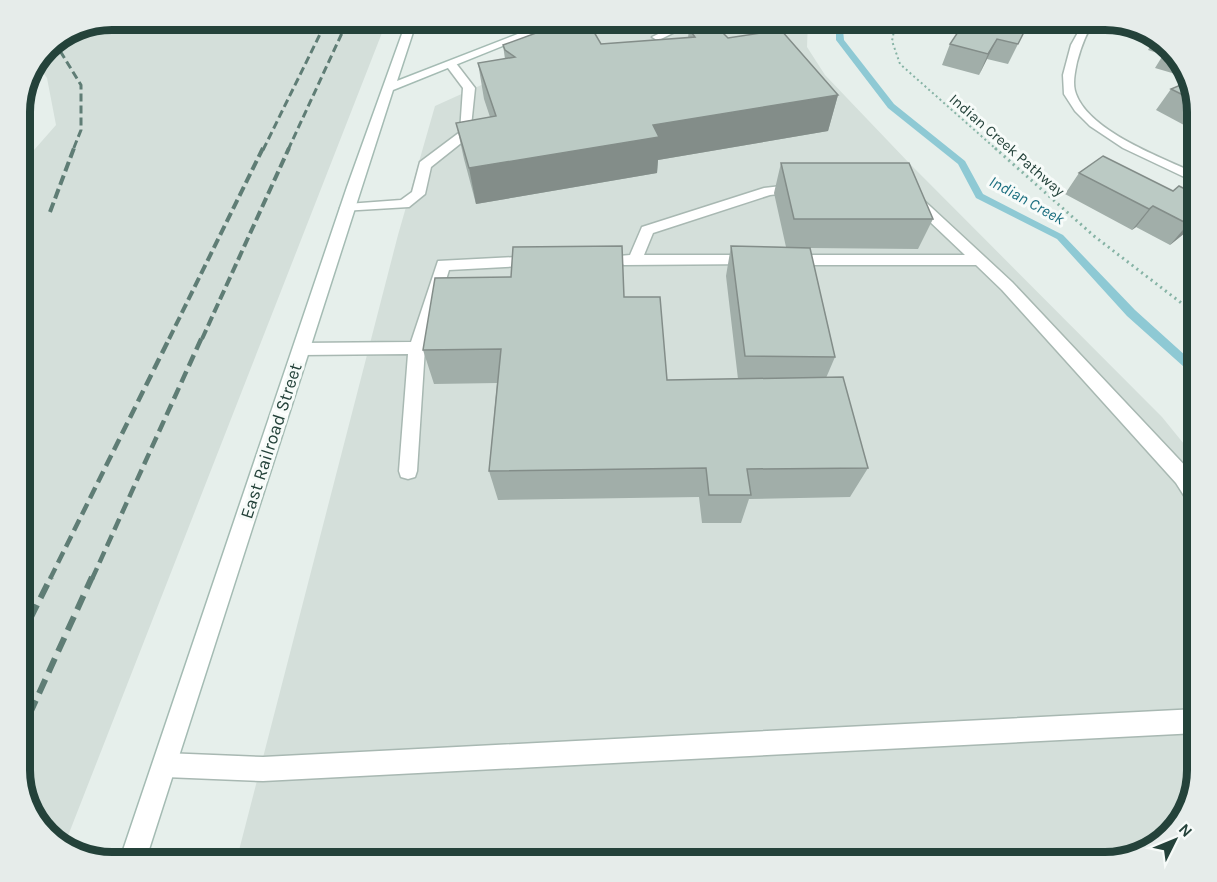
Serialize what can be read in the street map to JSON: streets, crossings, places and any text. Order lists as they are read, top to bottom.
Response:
{
  "streets": {
    "street": ["East Railroad Street"],
    "path": ["Indian Creek Pathway"]
  },
  "water": ["Indian Creek"],
  "north": "top right"
}
